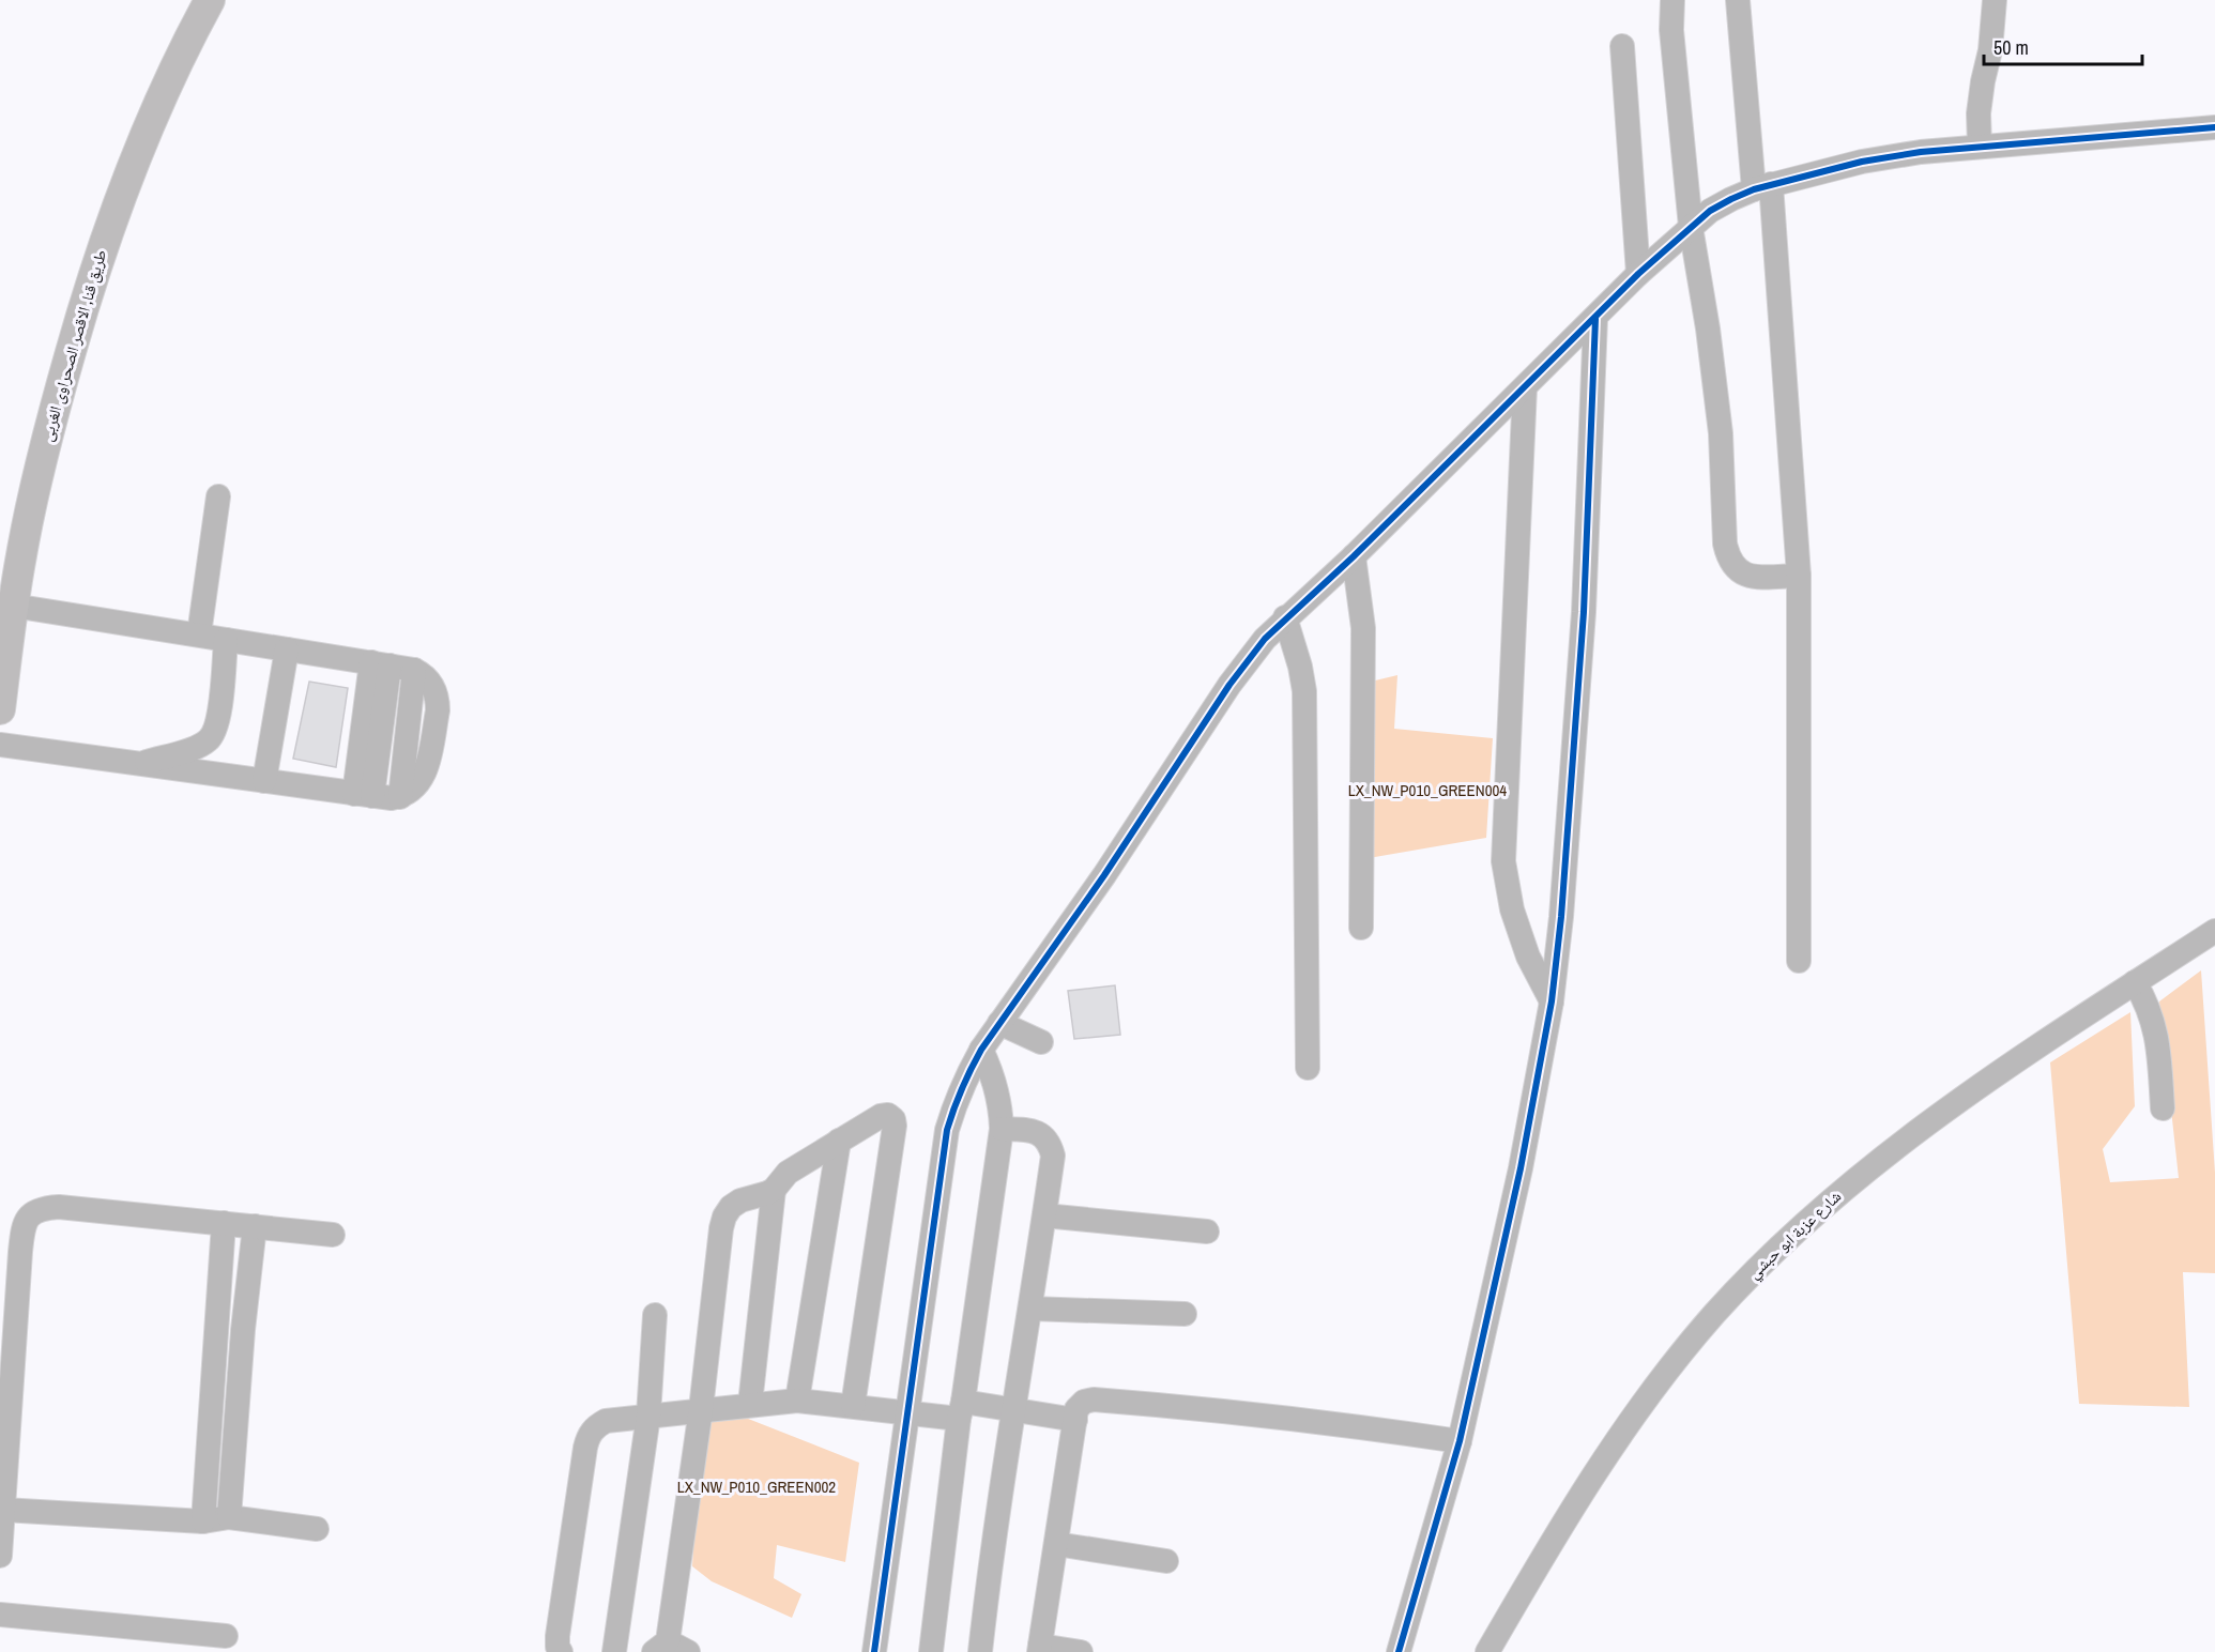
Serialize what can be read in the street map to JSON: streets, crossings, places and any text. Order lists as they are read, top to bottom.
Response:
{
  "streets": {
    "main road": ["طريق قنا, الاقصر الصحراوى الغربى"],
    "street": ["شارع عزبة ابو حبشي"]
  },
  "parks": ["LX_NW_P010_GREEN004", "LX_NW_P010_GREEN002"],
  "scale_bar": "50 m"
}
